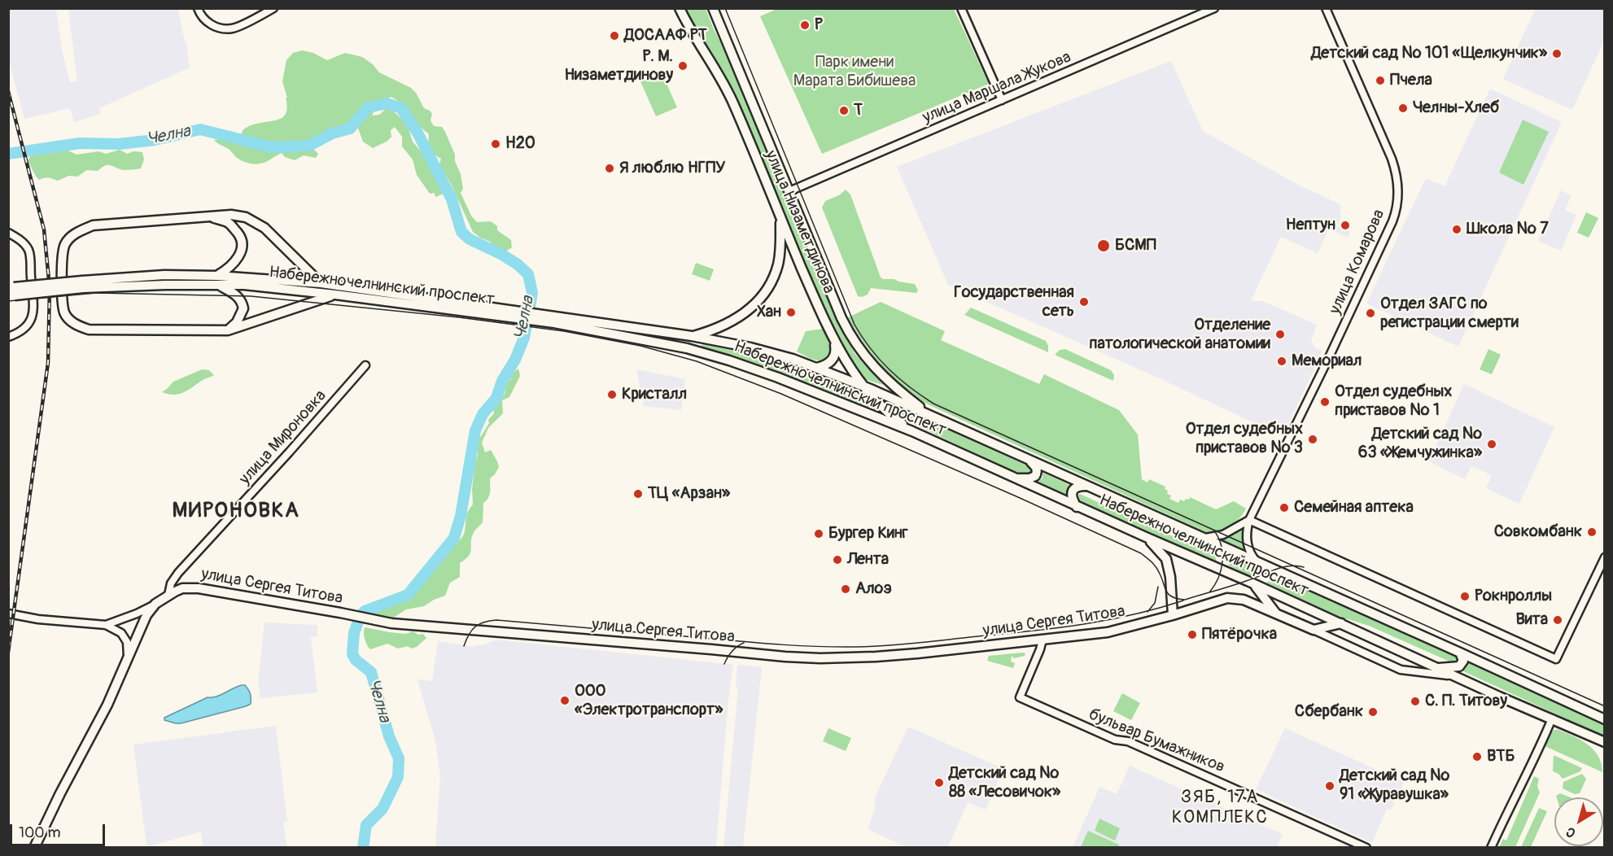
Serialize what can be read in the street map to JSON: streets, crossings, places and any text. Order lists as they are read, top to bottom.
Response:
{
  "streets": {
    "main road": ["улица Низаметдинова", "Набережночелнинский проспект", "улица Сергея Титова"],
    "street": [
      "улица Маршала Жукова",
      "улица Комарова",
      "улица Мироновка",
      "бульвар Бумажников"
    ]
  },
  "crossings": [
    ["улица Маршала Жукова", "улица Низаметдинова"],
    ["улица Низаметдинова", "Набережночелнинский проспект"],
    ["улица Мироновка", "улица Сергея Титова"],
    ["улица Сергея Титова", "бульвар Бумажников"]
  ],
  "districts": ["МИРОНОВКА", "ЗЯБ, 17А КОМПЛЕКС"],
  "water": ["Челна"],
  "parks": ["Парк имени Марата Бибишева"],
  "places": [
    "Р",
    "ДОСААФ РТ",
    "Детский сад № 101 «Щелкунчик»",
    "Р. М. Низаметдинову",
    "Пчела",
    "Челны-Хлеб",
    "Т",
    "H2O",
    "Я люблю НГПУ",
    "Нептун",
    "Школа № 7",
    "БСМП",
    "Государственная сеть",
    "Хан",
    "Отдел ЗАГС по регистрации смерти",
    "Отделение патологической анатомии",
    "Мемориал",
    "Кристалл",
    "Отдел судебных приставов № 1",
    "Отдел судебных приставов № 3",
    "Детский сад № 63 «Жемчужинка»",
    "ТЦ «Арзан»",
    "Семейная аптека",
    "Совкомбанк",
    "Бургер Кинг",
    "Лента",
    "Алоэ",
    "Рокнроллы",
    "Вита",
    "Пятёрочка",
    "ООО «Электротранспорт»",
    "С. П. Титову",
    "Сбербанк",
    "ВТБ",
    "Детский сад № 88 «Лесовичок»",
    "Детский сад № 91 «Журавушка»"
  ],
  "scale_bar": "100 m",
  "north": "bottom left"
}
